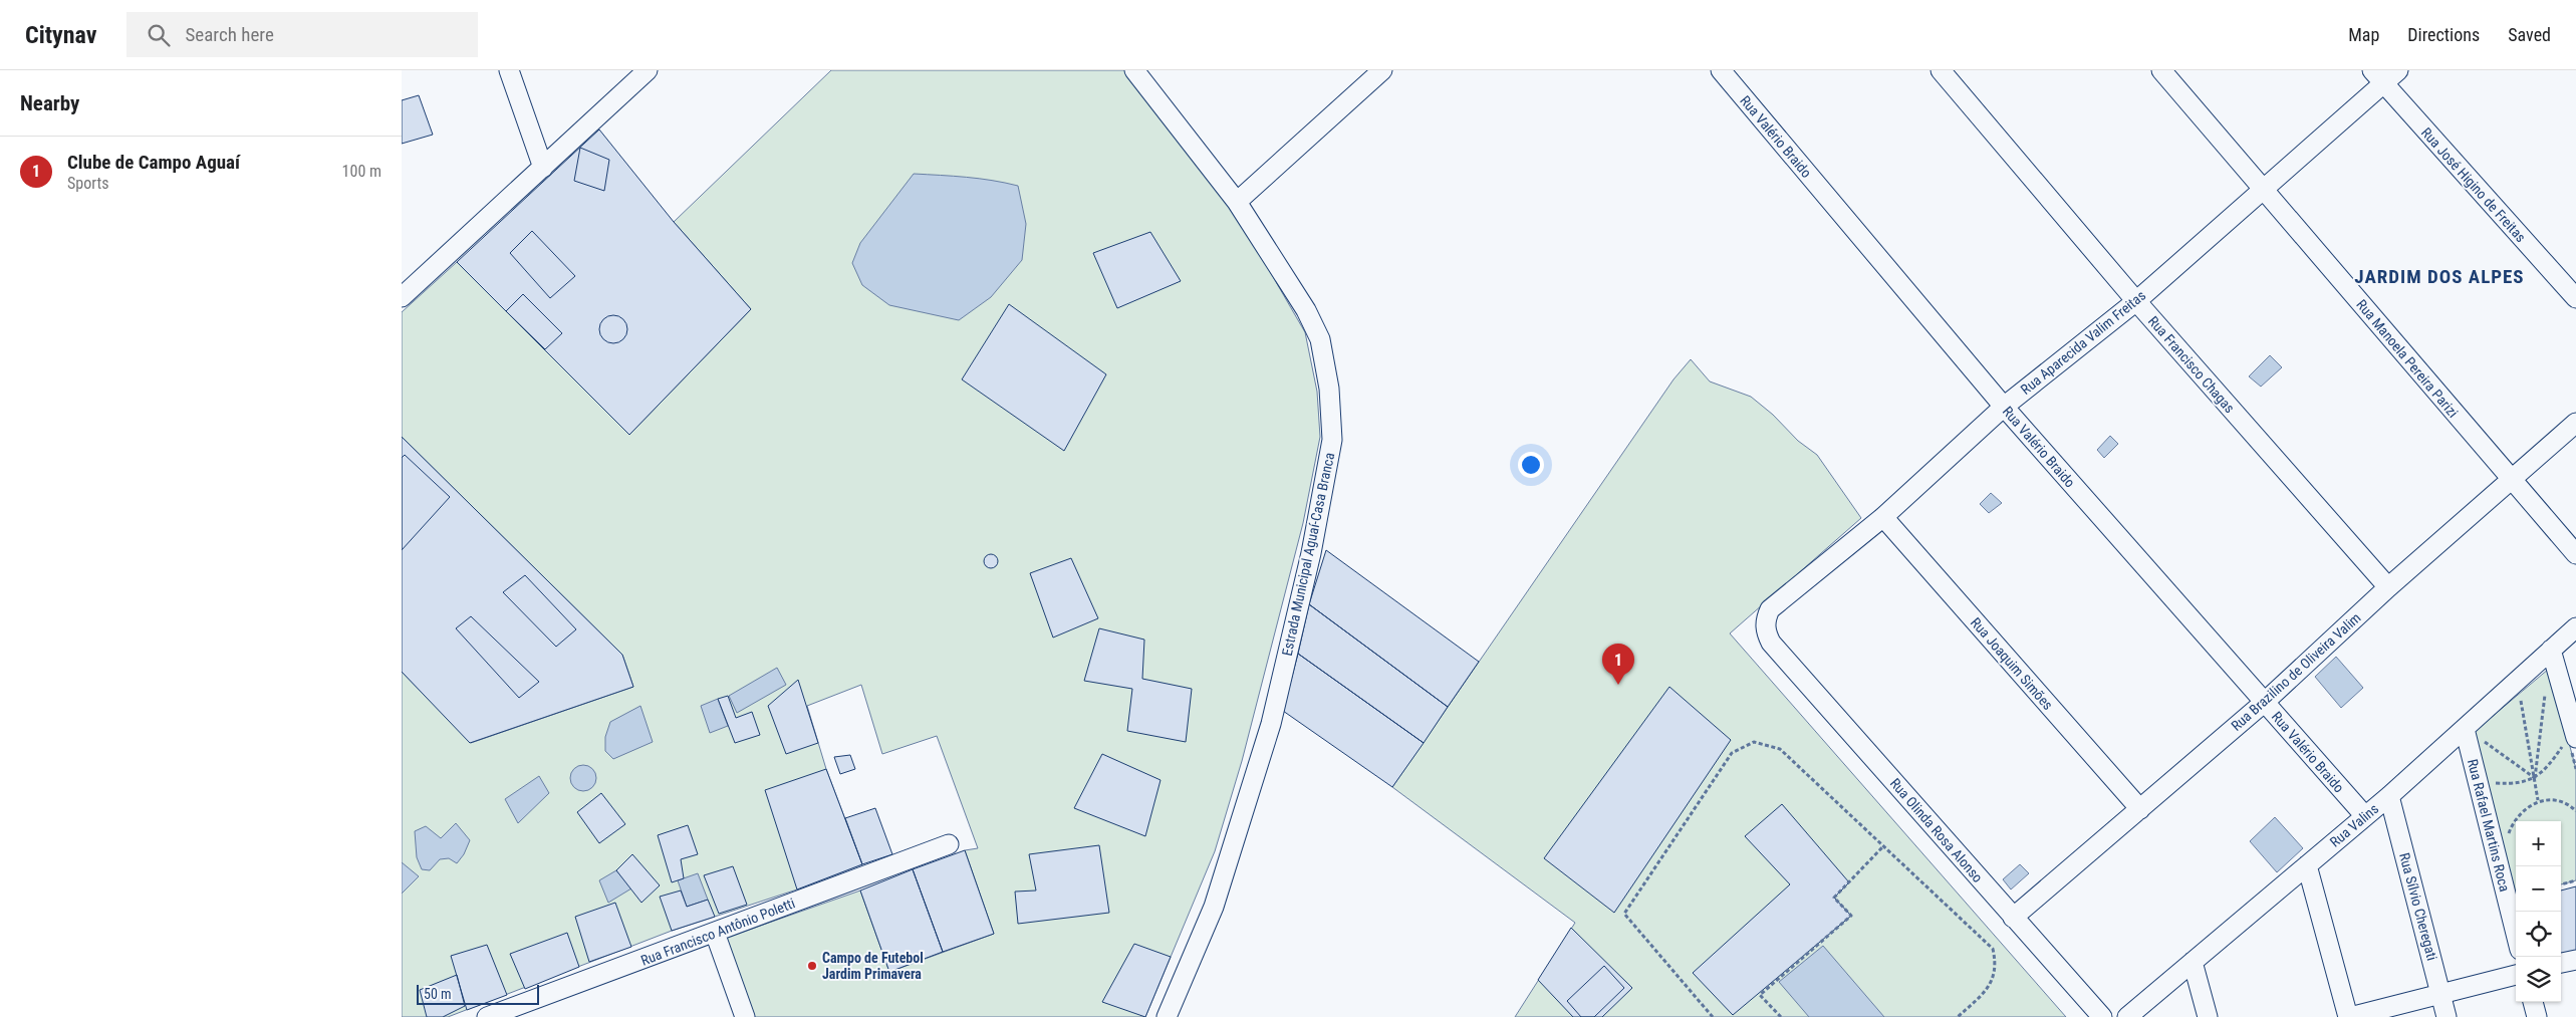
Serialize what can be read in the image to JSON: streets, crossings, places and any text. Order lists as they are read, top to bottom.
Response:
{
  "streets": {
    "street": [
      "Rua Valério Braido",
      "Rua José Higino de Freitas",
      "Rua Aparecida Valim Freitas",
      "Rua Manoela Pereira Parizi",
      "Rua Francisco Chagas",
      "Estrada Municipal Aguaí-Casa Branca",
      "Rua Joaquim Simões",
      "Rua Brazilino de Oliveira Valim",
      "Rua Valins",
      "Rua Rafael Martins Roca",
      "Rua Olinda Rosa Alonso",
      "Rua Sílvio Cheregati",
      "Rua Francisco Antônio Poletti"
    ]
  },
  "crossings": [
    ["Rua Valério Braido", "Rua Aparecida Valim Freitas"],
    ["Rua Valério Braido", "Rua Brazilino de Oliveira Valim"],
    ["Rua Valério Braido", "Rua Valins"],
    ["Rua José Higino de Freitas", "Rua Aparecida Valim Freitas"],
    ["Rua Aparecida Valim Freitas", "Rua Manoela Pereira Parizi"],
    ["Rua Aparecida Valim Freitas", "Rua Francisco Chagas"],
    ["Rua Aparecida Valim Freitas", "Rua Joaquim Simões"],
    ["Rua Aparecida Valim Freitas", "Rua Olinda Rosa Alonso"],
    ["Rua Manoela Pereira Parizi", "Rua Brazilino de Oliveira Valim"],
    ["Rua Francisco Chagas", "Rua Brazilino de Oliveira Valim"],
    ["Rua Joaquim Simões", "Rua Brazilino de Oliveira Valim"],
    ["Rua Brazilino de Oliveira Valim", "Rua Olinda Rosa Alonso"],
    ["Rua Valins", "Rua Rafael Martins Roca"],
    ["Rua Valins", "Rua Sílvio Cheregati"]
  ],
  "districts": ["JARDIM DOS ALPES"],
  "places": ["Campo de Futebol Jardim Primavera"],
  "scale_bar": "50 m",
  "page": {
    "header": "Citynav",
    "search": "Search here",
    "nav": ["Map", "Directions", "Saved"],
    "heading": "Nearby",
    "list": [
      {
        "mark": "1",
        "name": "Clube de Campo Aguaí",
        "note": "Sports",
        "value": "100 m"
      }
    ],
    "pins": "1",
    "map_buttons": ["+", "−"],
    "scale": "50 m"
  }
}
